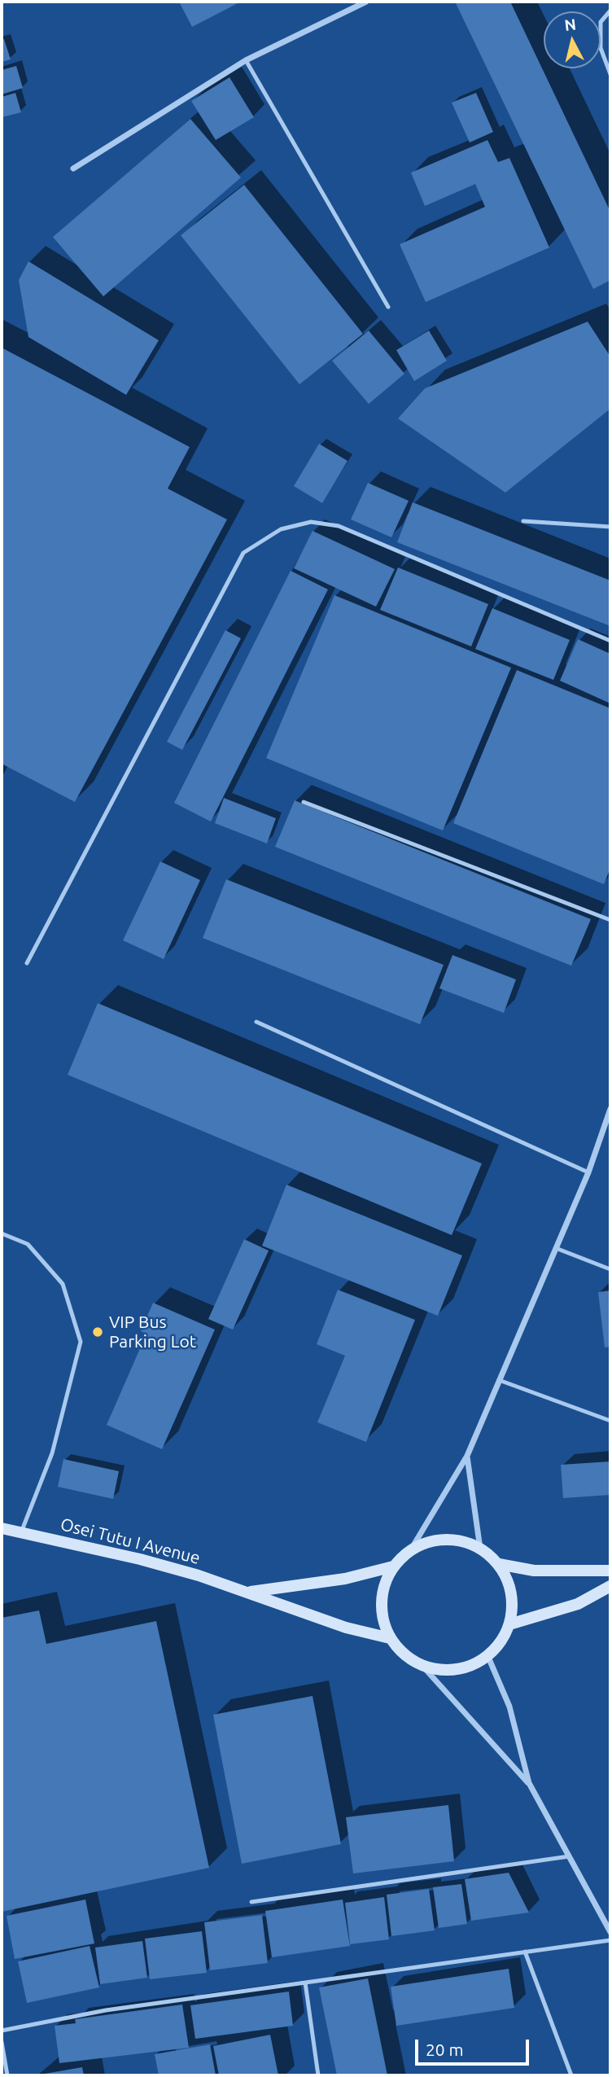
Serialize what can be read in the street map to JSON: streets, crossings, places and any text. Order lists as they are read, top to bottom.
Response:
{
  "streets": {
    "street": ["Osei Tutu I Avenue"]
  },
  "places": ["VIP Bus Parking Lot"],
  "scale_bar": "20 m",
  "north": "top"
}
